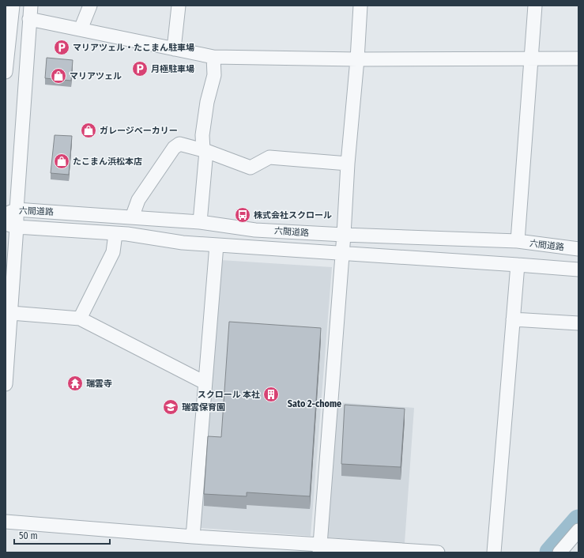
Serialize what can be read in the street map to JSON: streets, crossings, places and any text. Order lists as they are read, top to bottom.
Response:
{
  "streets": {
    "street": ["六間道路"]
  },
  "districts": ["Sato 2-chome"],
  "places": {
    "parking": ["マリアツェル・たこまん駐車場", "月極駐車場"],
    "shop": ["マリアツェル", "ガレージベーカリー", "たこまん浜松本店"],
    "bus stop": ["株式会社スクロール"],
    "temple": ["瑞雲寺"],
    "building": ["スクロール 本社"],
    "school or university": ["瑞雲保育園"]
  },
  "scale_bar": "50 m"
}
